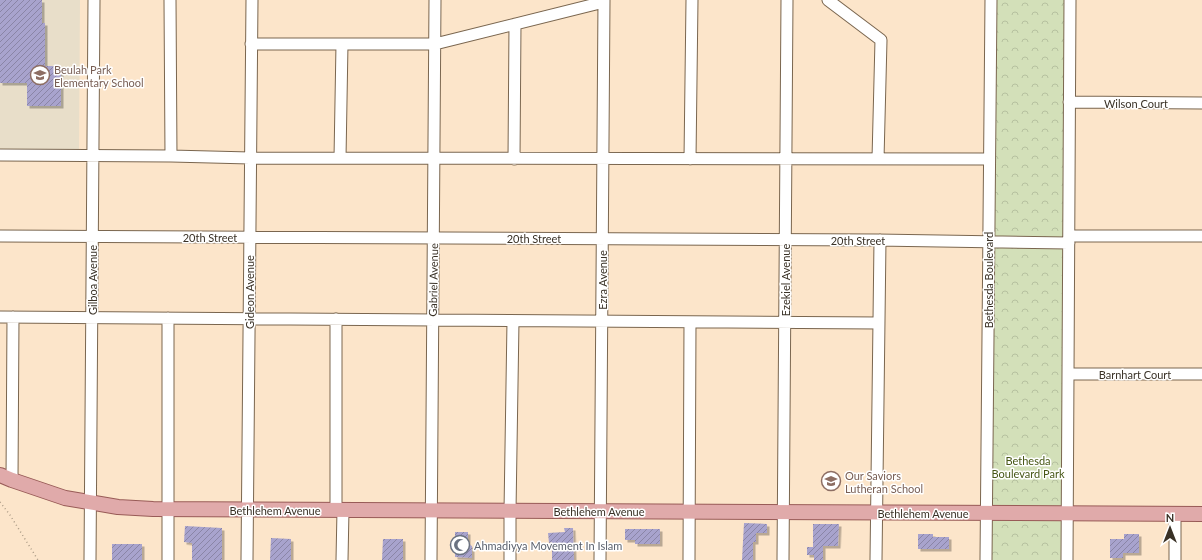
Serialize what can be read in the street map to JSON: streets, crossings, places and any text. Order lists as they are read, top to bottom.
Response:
{
  "streets": {
    "main road": ["Bethlehem Avenue"],
    "street": [
      "Wilson Court",
      "20th Street",
      "Gilboa Avenue",
      "Gabriel Avenue",
      "Ezra Avenue",
      "Ezekiel Avenue",
      "Bethesda Boulevard",
      "Gideon Avenue",
      "Barnhart Court"
    ]
  },
  "crossings": [
    ["20th Street", "Gilboa Avenue"],
    ["20th Street", "Gabriel Avenue"],
    ["20th Street", "Ezra Avenue"],
    ["20th Street", "Ezekiel Avenue"],
    ["20th Street", "Bethesda Boulevard"],
    ["20th Street", "Gideon Avenue"],
    ["Gilboa Avenue", "Bethlehem Avenue"],
    ["Gabriel Avenue", "Bethlehem Avenue"],
    ["Ezra Avenue", "Bethlehem Avenue"],
    ["Ezekiel Avenue", "Bethlehem Avenue"],
    ["Bethesda Boulevard", "Bethlehem Avenue"],
    ["Gideon Avenue", "Bethlehem Avenue"]
  ],
  "parks": ["Bethesda Boulevard Park"],
  "places": {
    "school or university": ["Beulah Park Elementary School", "Our Saviors Lutheran School"],
    "mosque": ["Ahmadiyya Movement In Islam"]
  },
  "north": "top"
}
